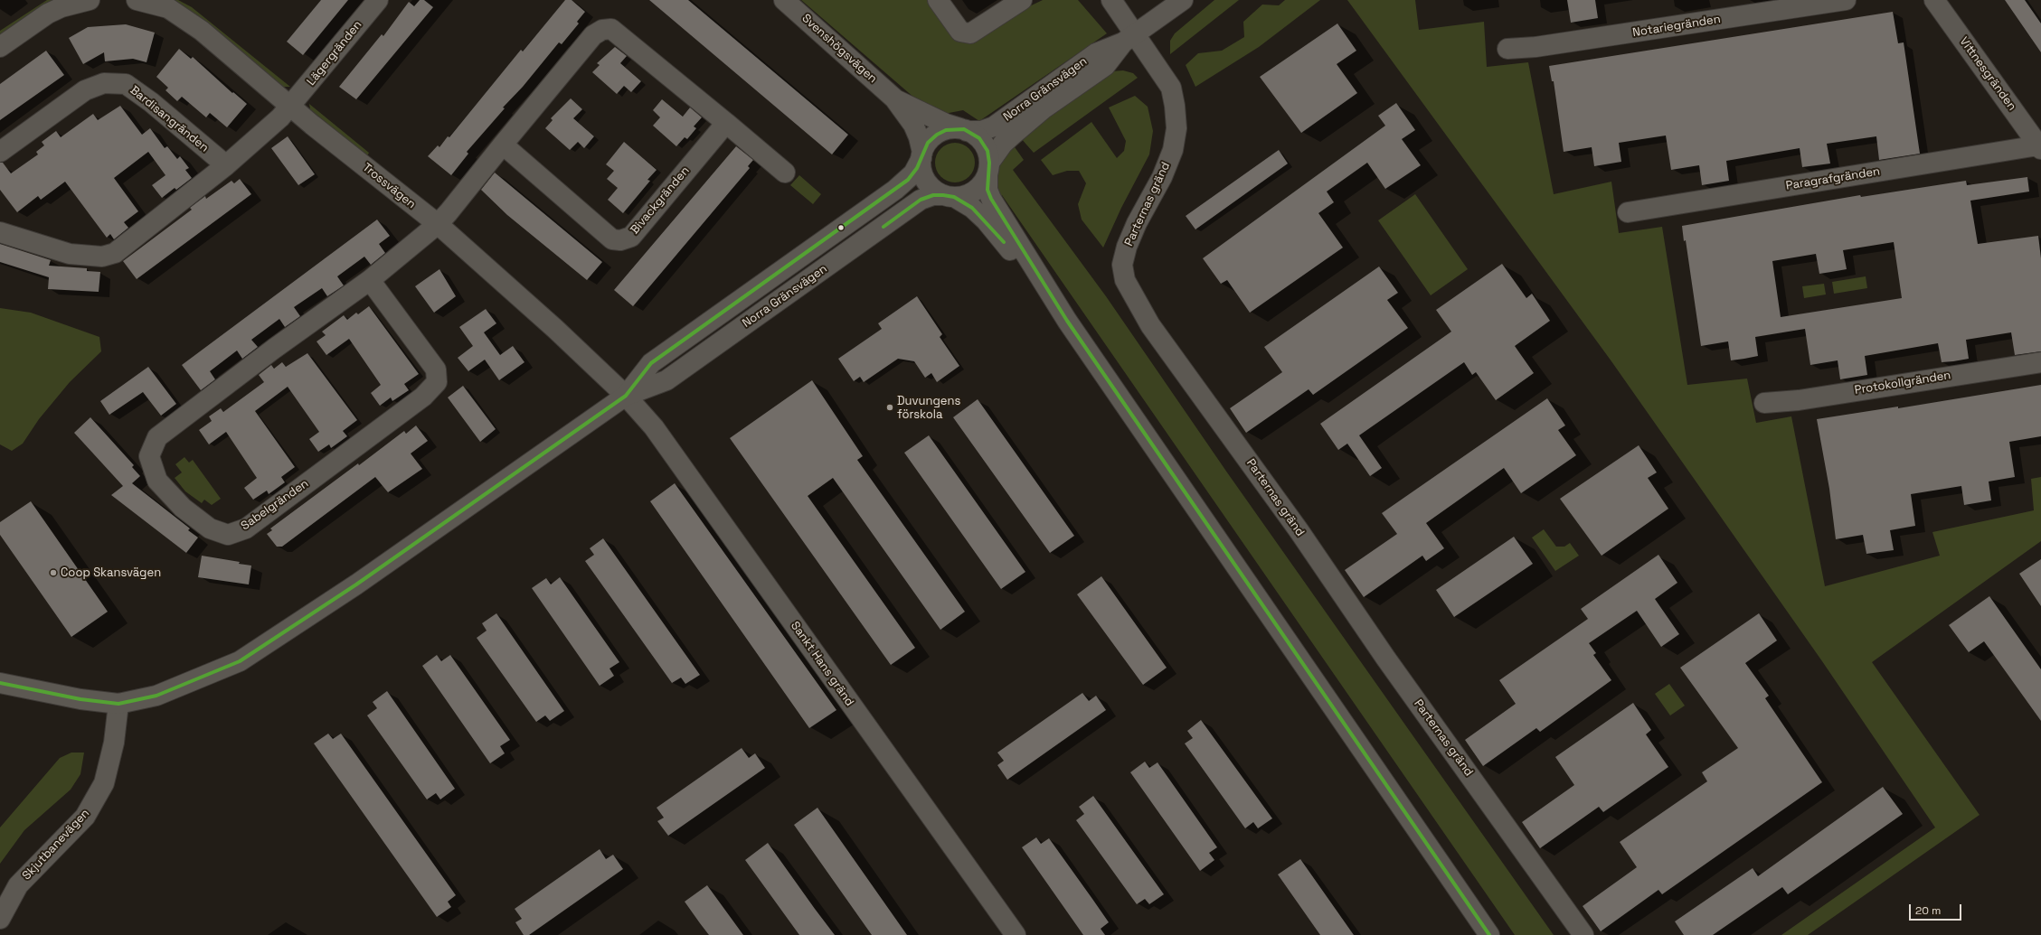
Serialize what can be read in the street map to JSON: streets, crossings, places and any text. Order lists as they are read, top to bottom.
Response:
{
  "streets": {
    "street": [
      "Notariegränden",
      "Svenshögsvägen",
      "Lägergränden",
      "Vittnesgränden",
      "Norra Gränsvägen",
      "Bardisangränden",
      "Paragrafgränden",
      "Trossvägen",
      "Bivackgränden",
      "Parternas gränd",
      "Protokollgränden",
      "Sabelgränden",
      "Sankt Hans gränd",
      "Skjutbanevägen"
    ]
  },
  "crossings": [
    ["Svenshögsvägen", "Norra Gränsvägen"],
    ["Lägergränden", "Trossvägen"],
    ["Vittnesgränden", "Paragrafgränden"],
    ["Norra Gränsvägen", "Trossvägen"],
    ["Norra Gränsvägen", "Parternas gränd"],
    ["Norra Gränsvägen", "Sankt Hans gränd"],
    ["Norra Gränsvägen", "Skjutbanevägen"],
    ["Trossvägen", "Sabelgränden"],
    ["Trossvägen", "Sankt Hans gränd"]
  ],
  "places": ["Duvungens förskola", "Coop Skansvägen"],
  "scale_bar": "20 m"
}
